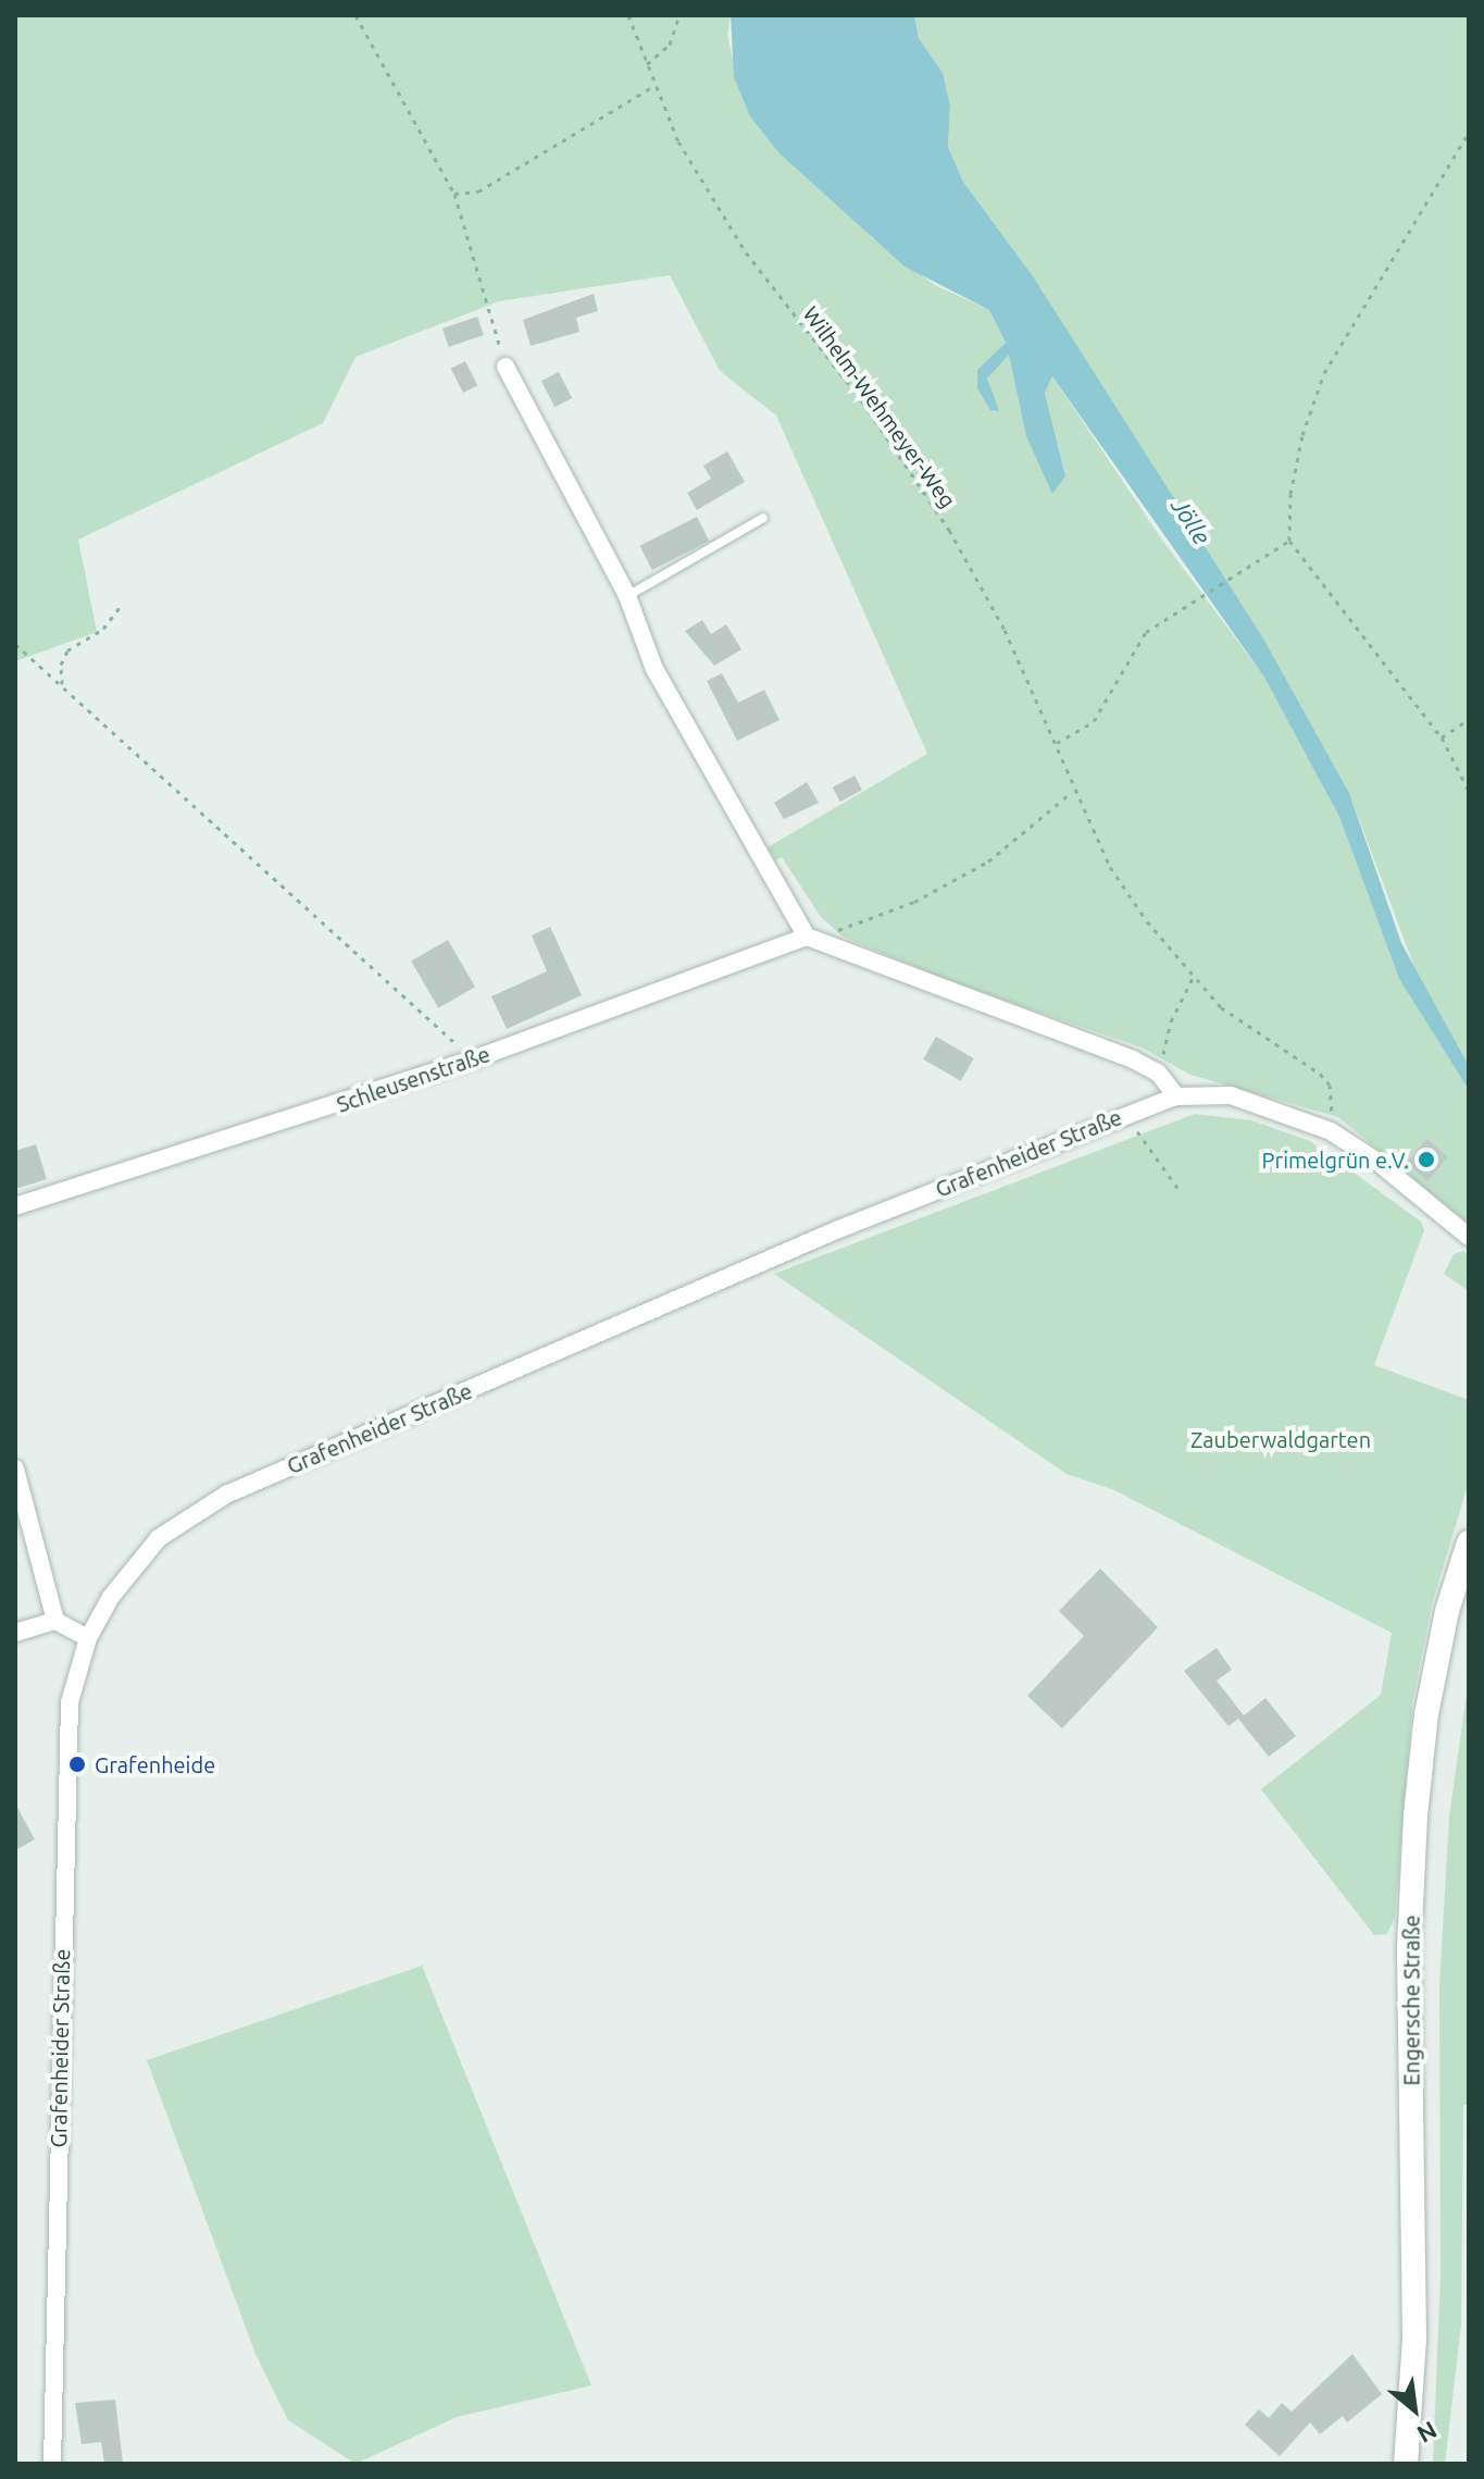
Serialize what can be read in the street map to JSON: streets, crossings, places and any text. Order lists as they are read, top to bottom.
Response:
{
  "streets": {
    "main road": ["Engersche Straße"],
    "street": ["Schleusenstraße", "Grafenheider Straße"],
    "path": ["Wilhelm-Wehmeyer-Weg"]
  },
  "crossings": [
    ["Wilhelm-Wehmeyer-Weg", "Grafenheider Straße"]
  ],
  "water": ["Jölle"],
  "parks": ["Zauberwaldgarten"],
  "places": ["Primelgrün e.V.", "Grafenheide"],
  "north": "bottom right"
}
